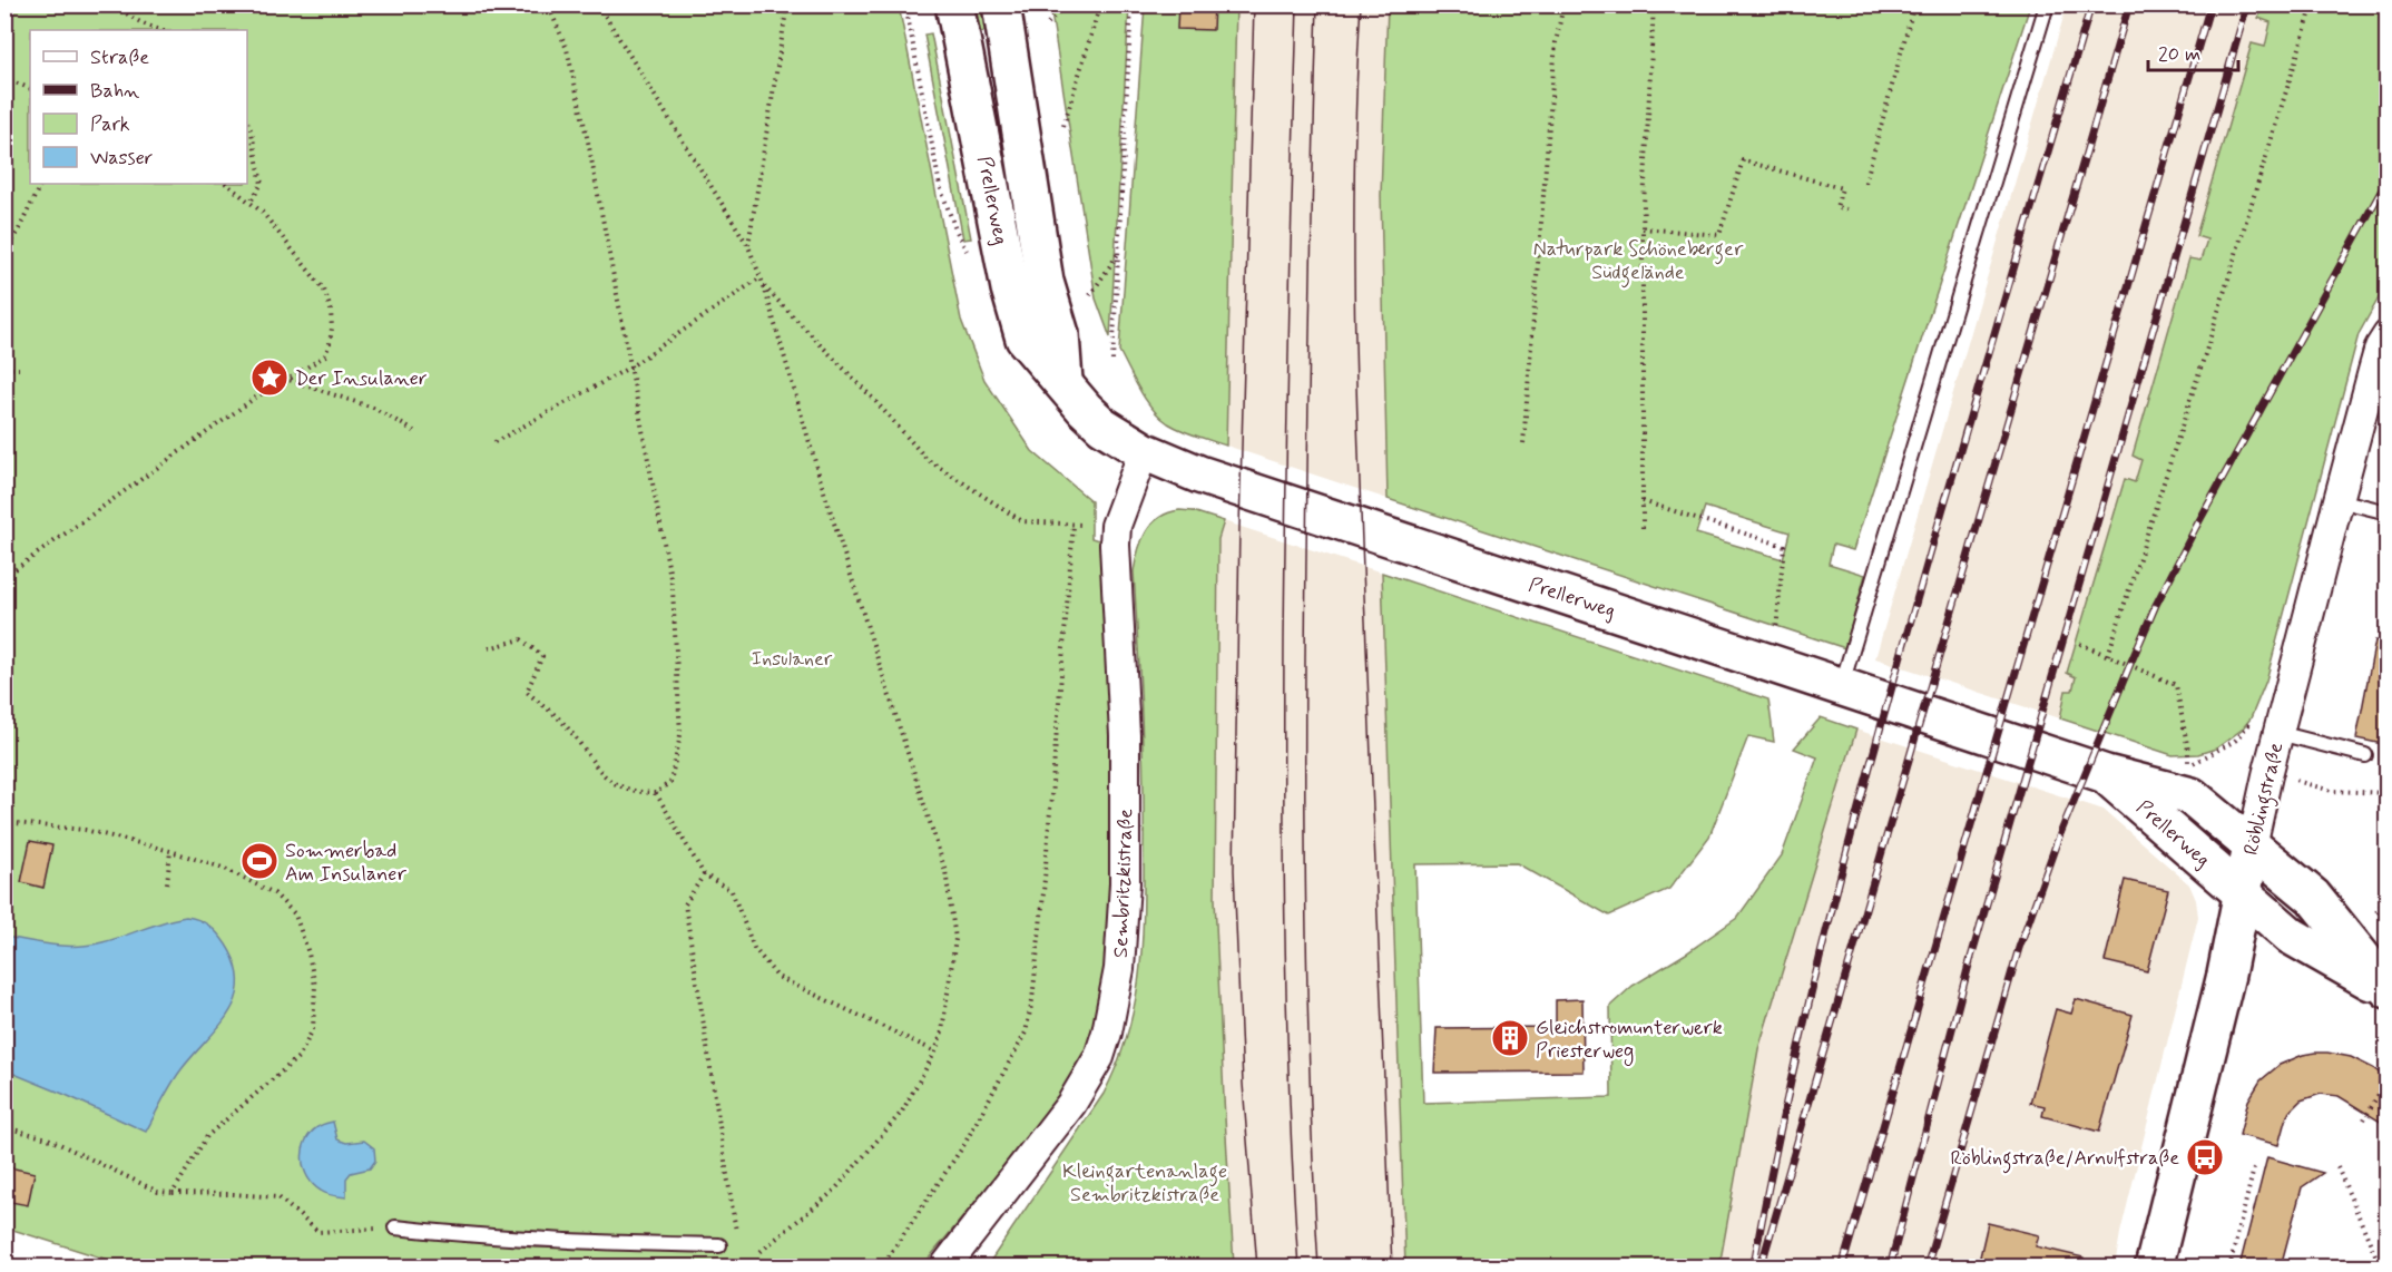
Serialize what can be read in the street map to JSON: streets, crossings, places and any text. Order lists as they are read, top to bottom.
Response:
{
  "streets": {
    "main road": ["Prellerweg", "Röblingstraße"],
    "street": ["Sembritzkistraße"]
  },
  "crossings": [
    ["Prellerweg", "Röblingstraße"],
    ["Prellerweg", "Sembritzkistraße"]
  ],
  "parks": ["Naturpark Schöneberger Südgelände", "Insulaner", "Kleingartenanlage Sembritzkistraße"],
  "places": {
    "place": ["Der Insulaner"],
    "sports": ["Sommerbad Am Insulaner"],
    "building": ["Gleichstromunterwerk Priesterweg"],
    "bus stop": ["Röblingstraße/Arnulfstraße"]
  },
  "legend": [
    "Straße",
    "Bahn",
    "Park",
    "Wasser"
  ],
  "scale_bar": "20 m"
}
